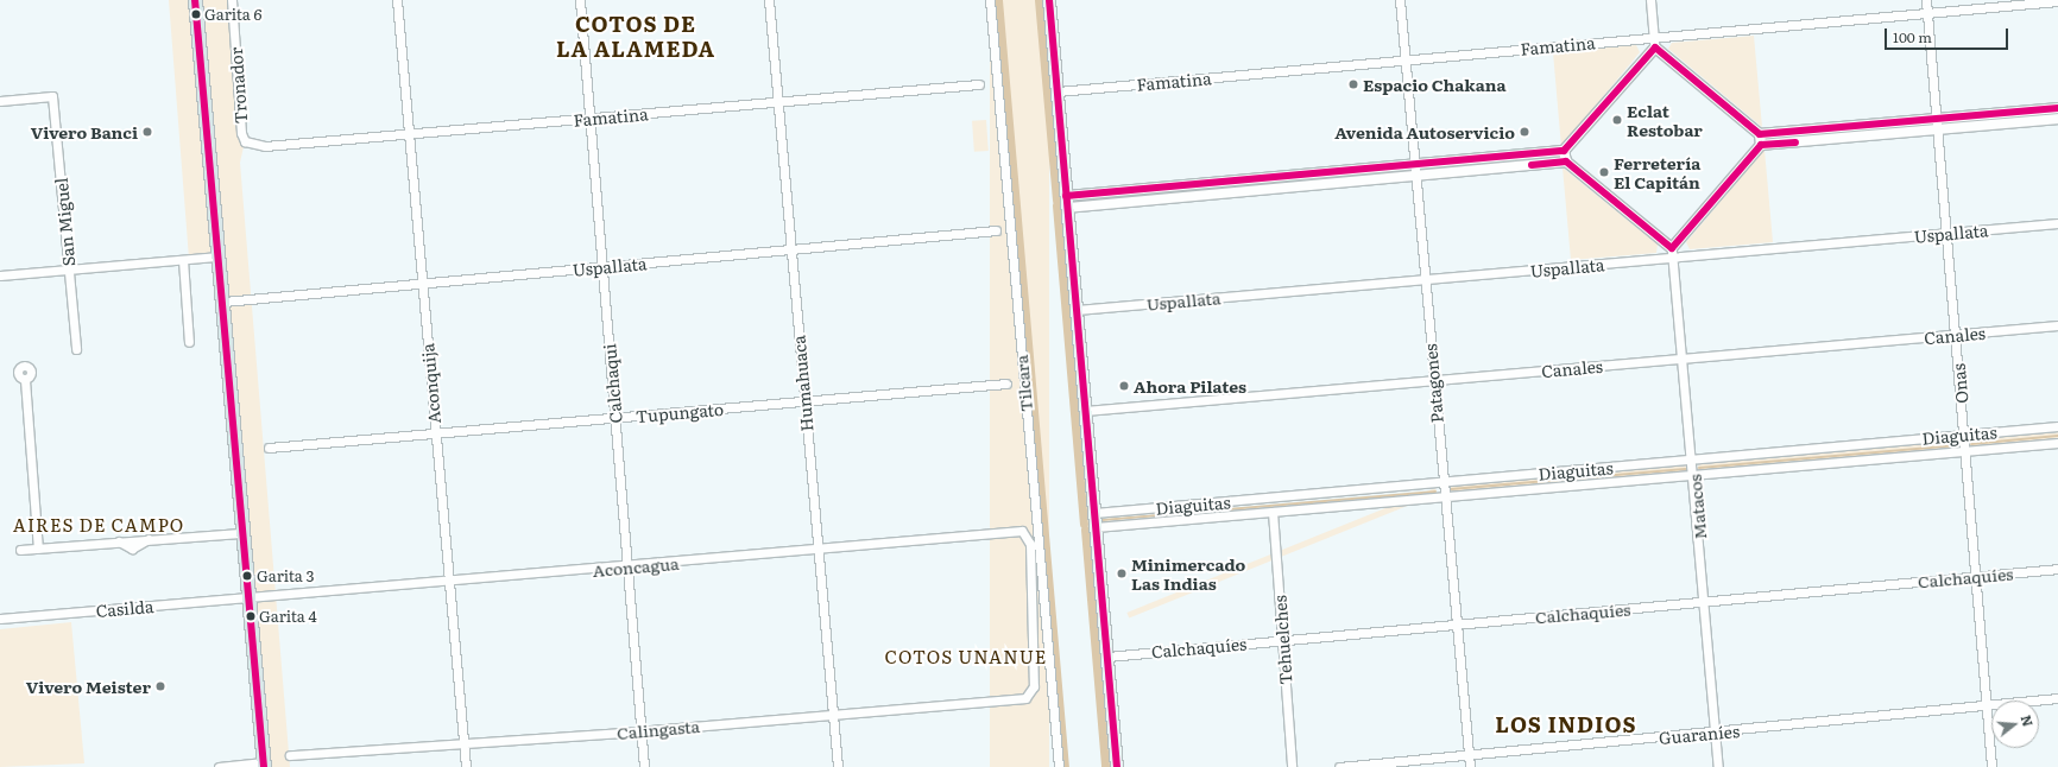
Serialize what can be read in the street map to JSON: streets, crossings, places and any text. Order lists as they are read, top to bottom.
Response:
{
  "streets": {
    "street": [
      "Famatina",
      "Tronador",
      "San Miguel",
      "Uspallata",
      "Canales",
      "Aconquija",
      "Calchaqui",
      "Humahuaca",
      "Tilcara",
      "Patagones",
      "Onas",
      "Tupungato",
      "Diaguitas",
      "Matacos",
      "Aconcagua",
      "Calchaquíes",
      "Casilda",
      "Tehuelches",
      "Calingasta",
      "Guaraníes"
    ]
  },
  "crossings": [
    ["Famatina", "Tronador"],
    ["Famatina", "Aconquija"],
    ["Famatina", "Calchaqui"],
    ["Famatina", "Humahuaca"],
    ["Famatina", "Patagones"],
    ["Famatina", "Onas"],
    ["Uspallata", "Aconquija"],
    ["Uspallata", "Calchaqui"],
    ["Uspallata", "Humahuaca"],
    ["Uspallata", "Patagones"],
    ["Uspallata", "Onas"],
    ["Uspallata", "Matacos"],
    ["Canales", "Patagones"],
    ["Canales", "Onas"],
    ["Canales", "Matacos"],
    ["Aconquija", "Tupungato"],
    ["Aconquija", "Aconcagua"],
    ["Aconquija", "Calingasta"],
    ["Calchaqui", "Tupungato"],
    ["Calchaqui", "Aconcagua"],
    ["Calchaqui", "Calingasta"],
    ["Humahuaca", "Tupungato"],
    ["Humahuaca", "Aconcagua"],
    ["Humahuaca", "Calingasta"],
    ["Patagones", "Diaguitas"],
    ["Patagones", "Calchaquíes"],
    ["Patagones", "Guaraníes"],
    ["Onas", "Diaguitas"],
    ["Onas", "Calchaquíes"],
    ["Onas", "Guaraníes"],
    ["Diaguitas", "Matacos"],
    ["Diaguitas", "Tehuelches"],
    ["Matacos", "Calchaquíes"],
    ["Matacos", "Guaraníes"],
    ["Aconcagua", "Casilda"],
    ["Aconcagua", "Calingasta"],
    ["Calchaquíes", "Tehuelches"]
  ],
  "districts": [
    "COTOS DE LA ALAMEDA",
    "AIRES DE CAMPO",
    "COTOS UNANUE",
    "LOS INDIOS"
  ],
  "places": [
    "Garita 6",
    "Espacio Chakana",
    "Eclat Restobar",
    "Vivero Banci",
    "Avenida Autoservicio",
    "Ferretería El Capitán",
    "Ahora Pilates",
    "Minimercado Las Indias",
    "Garita 3",
    "Garita 4",
    "Vivero Meister"
  ],
  "scale_bar": "100 m",
  "north": "right"
}
